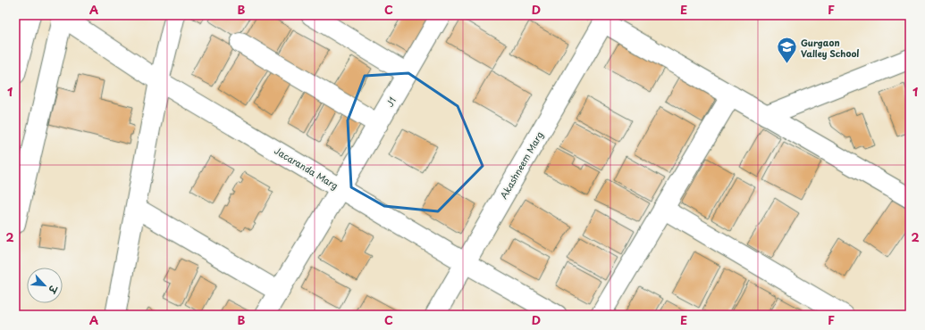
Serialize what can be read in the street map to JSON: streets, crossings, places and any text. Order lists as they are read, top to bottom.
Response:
{
  "streets": {
    "street": ["J1", "Akashneem Marg", "Jacaranda Marg"]
  },
  "crossings": [
    ["J1", "Jacaranda Marg"],
    ["Akashneem Marg", "Jacaranda Marg"]
  ],
  "places": {
    "school or university": ["Gurgaon Valley School"]
  },
  "north": "bottom right",
  "grid": {
    "columns": [
      "A",
      "B",
      "C",
      "D",
      "E",
      "F"
    ],
    "rows": ["1", "2"]
  }
}
